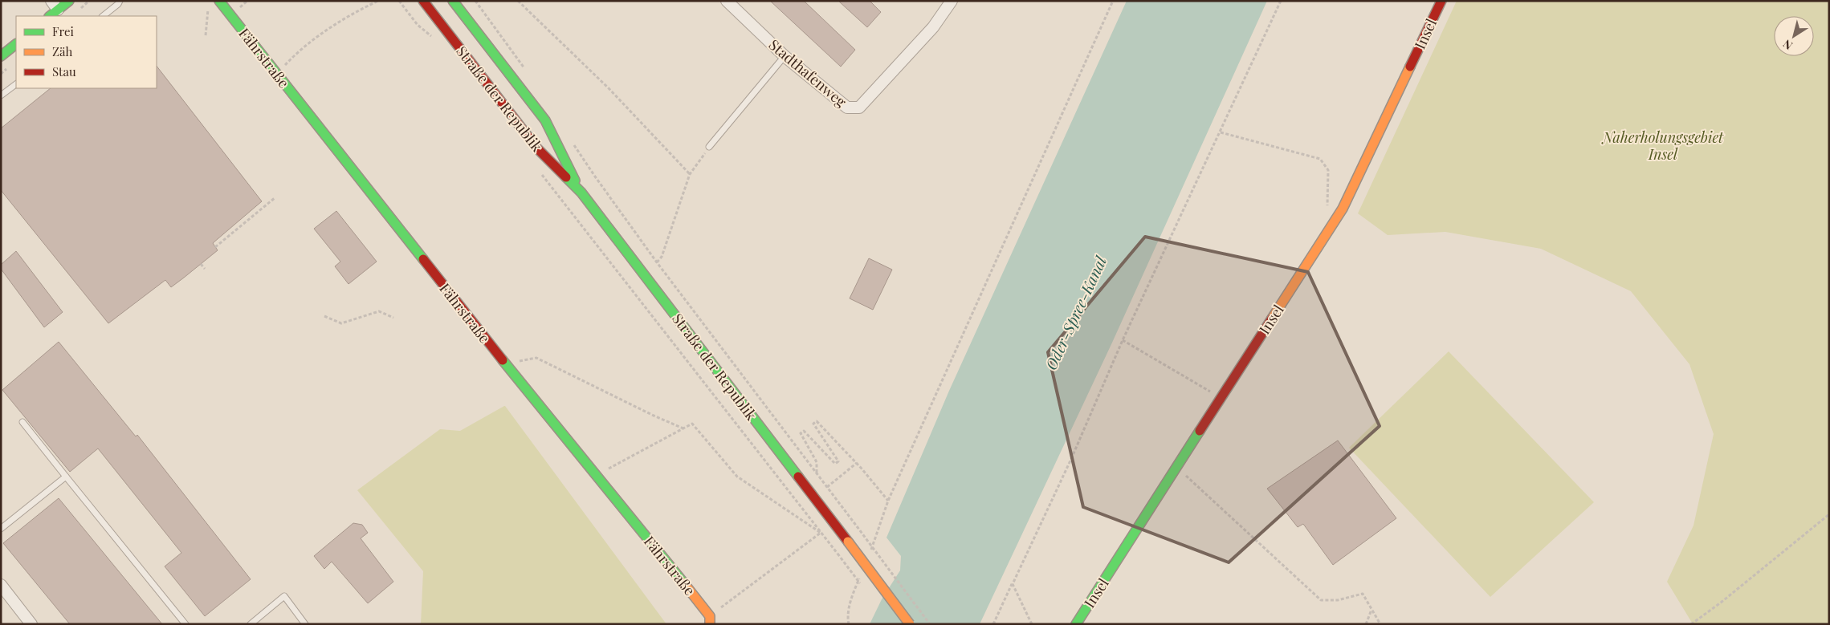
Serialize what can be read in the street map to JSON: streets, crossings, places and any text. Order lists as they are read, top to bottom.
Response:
{
  "streets": {
    "street": [
      "Insel",
      "Fährstraße",
      "Stadthafenweg",
      "Straße der Republik"
    ]
  },
  "water": ["Oder-Spree-Kanal"],
  "parks": ["Naherholungsgebiet Insel"],
  "legend": ["Frei", "Zäh", "Stau"],
  "north": "bottom left"
}
